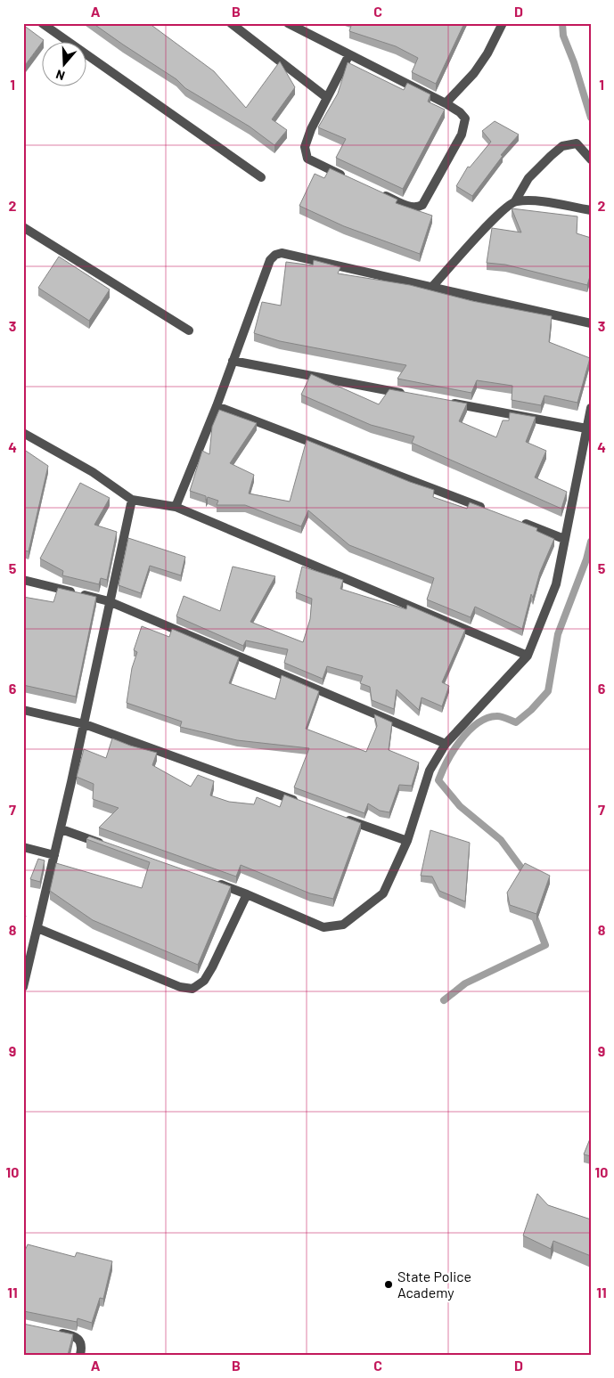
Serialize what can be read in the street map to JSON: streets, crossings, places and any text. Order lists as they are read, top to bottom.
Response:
{
  "places": ["State Police Academy"],
  "north": "bottom",
  "grid": {
    "columns": [
      "A",
      "B",
      "C",
      "D"
    ],
    "rows": [
      "1",
      "2",
      "3",
      "4",
      "5",
      "6",
      "7",
      "8",
      "9",
      "10",
      "11"
    ]
  }
}
